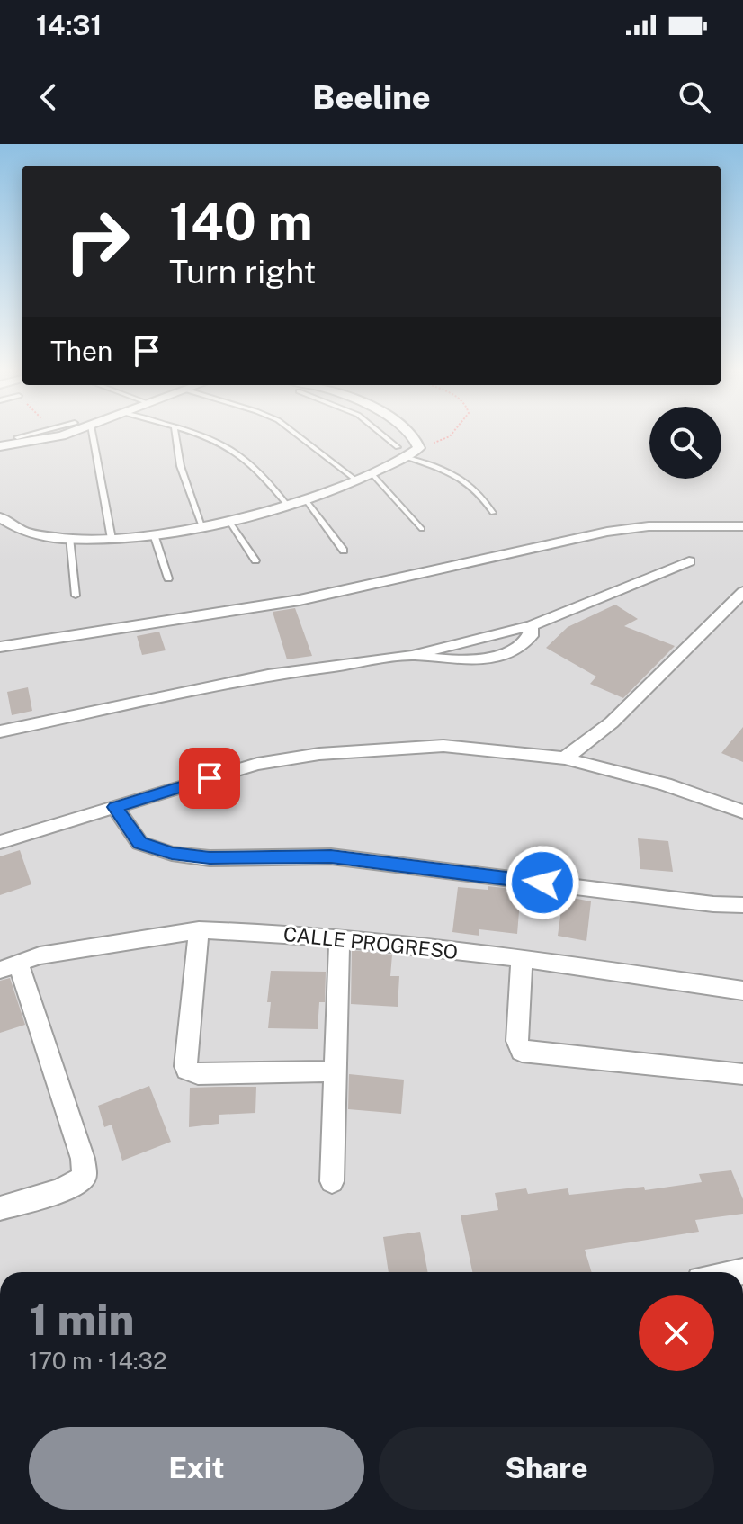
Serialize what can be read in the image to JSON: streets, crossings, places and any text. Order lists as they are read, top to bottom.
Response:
{
  "streets": {
    "street": ["CALLE PROGRESO"]
  },
  "page": {
    "status": "14:31",
    "header": "Beeline",
    "turn": ["140 m", "Turn right"],
    "then": "Then",
    "heading": ["1 min", "170 m · 14:32"],
    "buttons": ["Exit", "Share"]
  }
}
